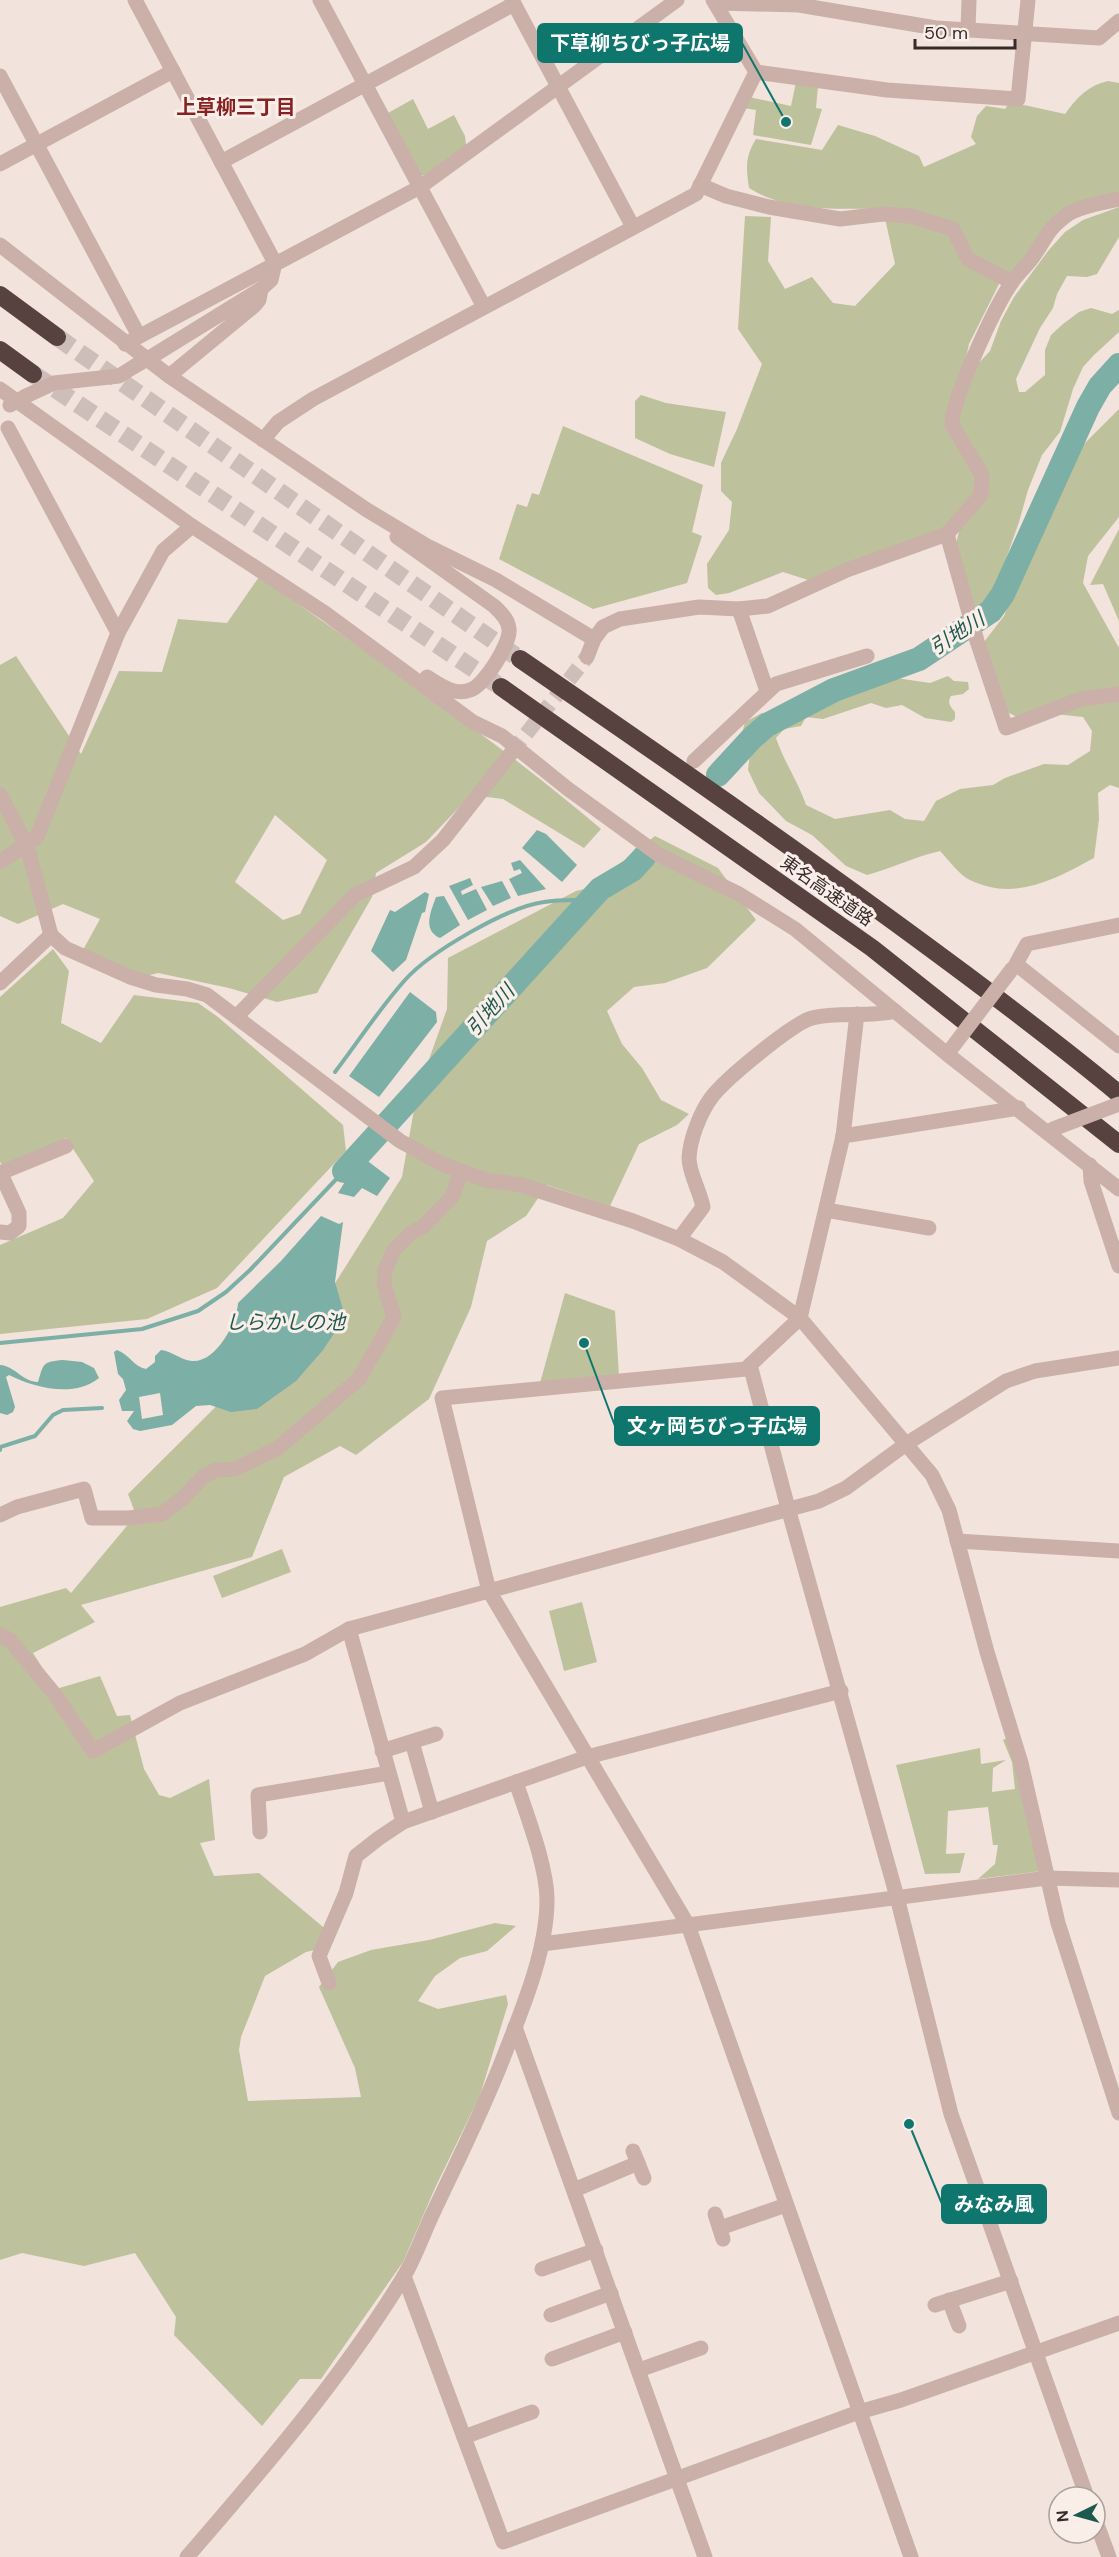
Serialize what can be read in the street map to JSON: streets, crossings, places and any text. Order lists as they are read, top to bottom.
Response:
{
  "streets": {
    "highway": ["東名高速道路"]
  },
  "districts": ["上草柳三丁目"],
  "water": ["引地川", "しらかしの池"],
  "places": ["下草柳ちびっ子広場", "文ヶ岡ちびっ子広場", "みなみ風"],
  "scale_bar": "50 m",
  "north": "left"
}
